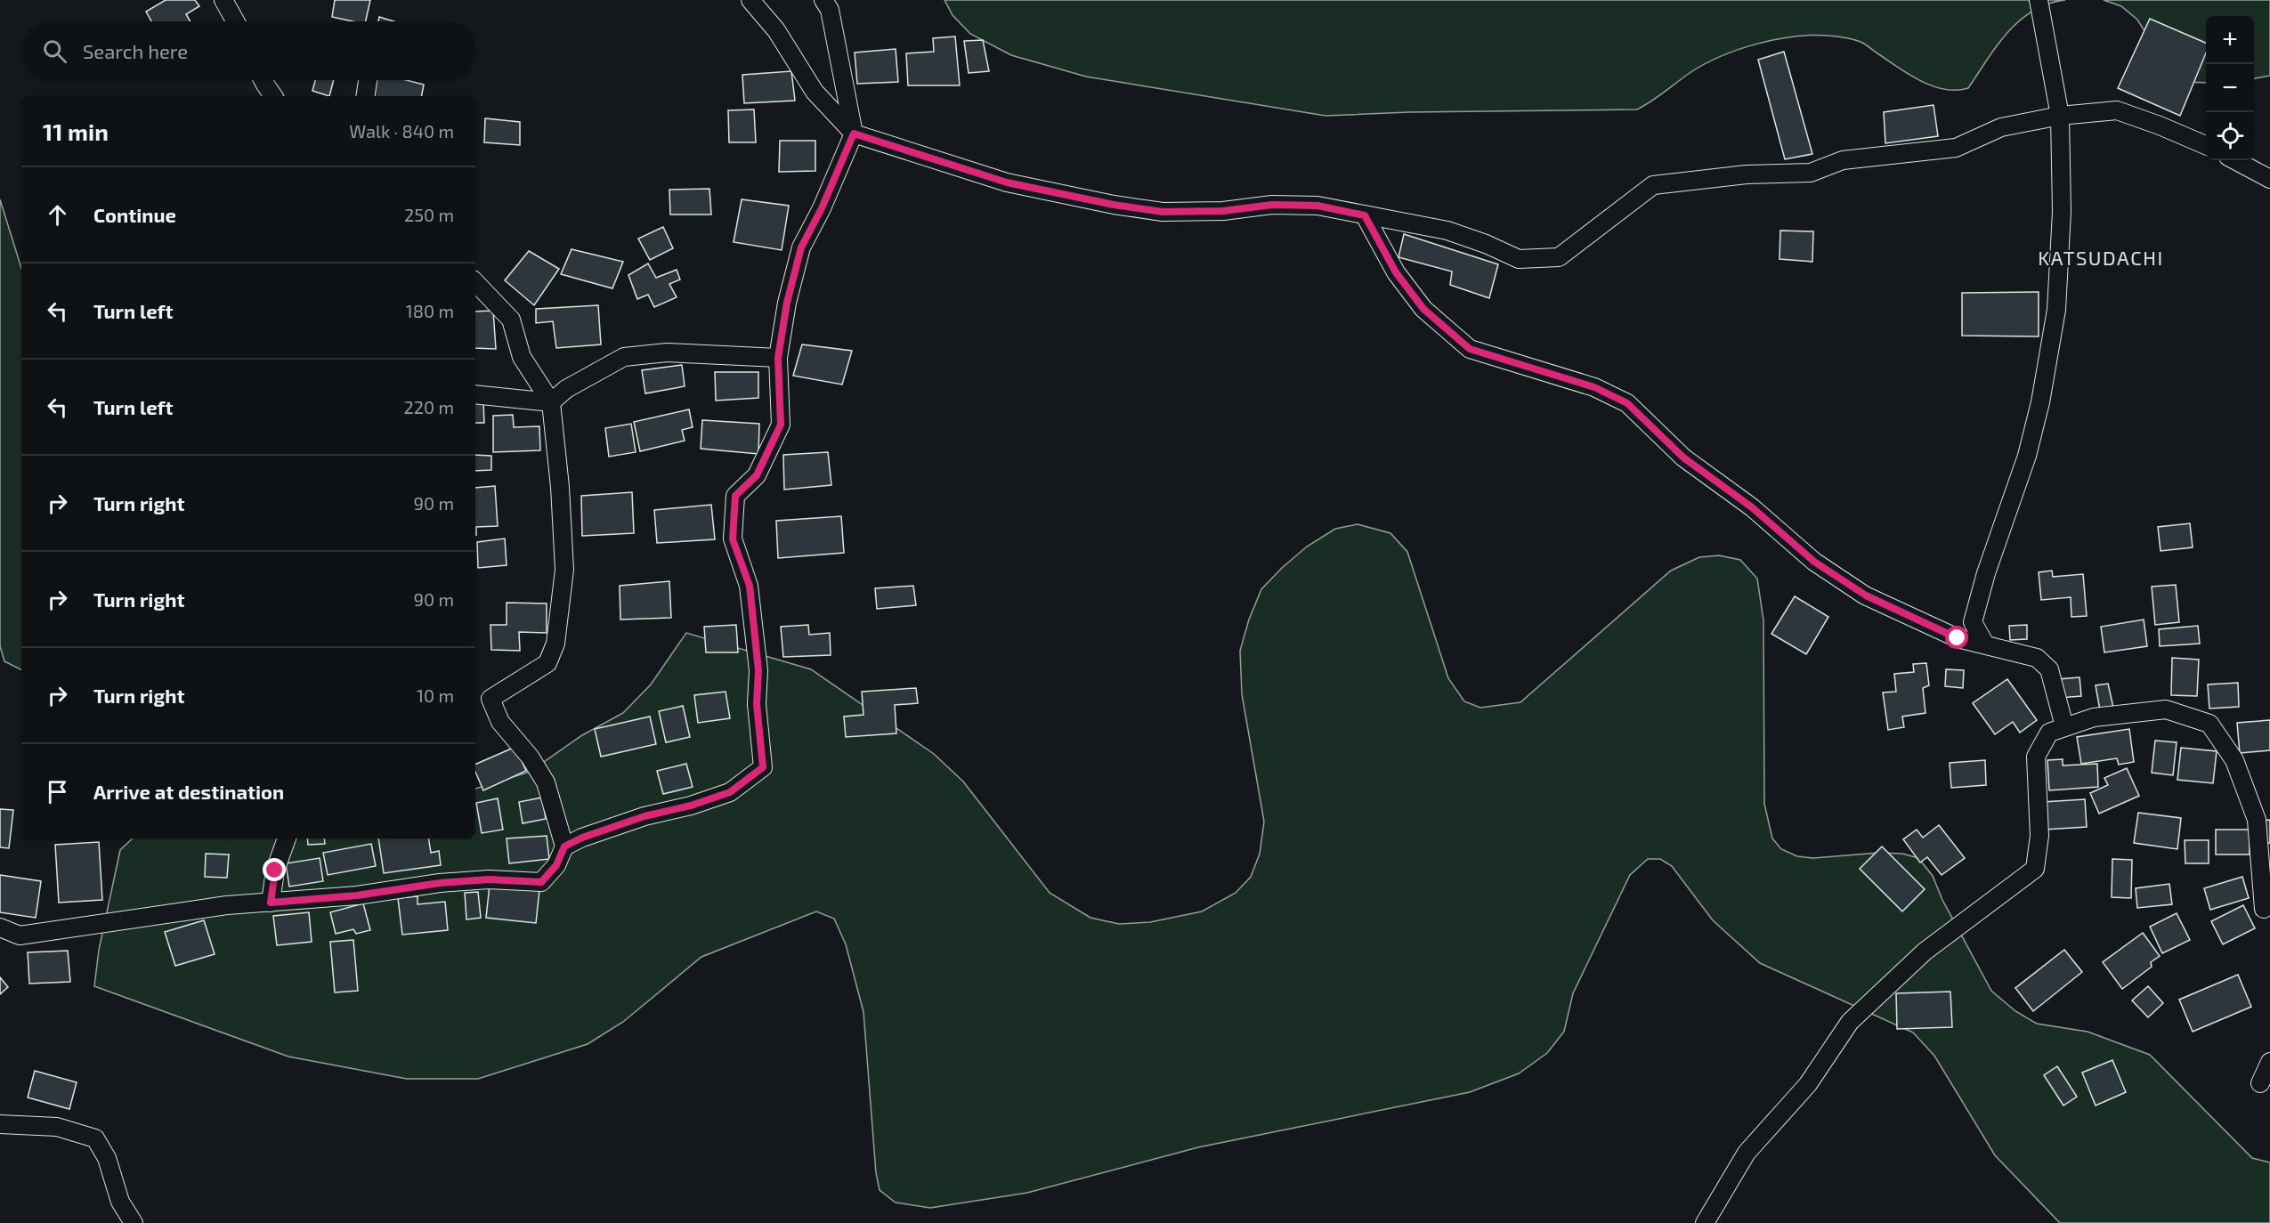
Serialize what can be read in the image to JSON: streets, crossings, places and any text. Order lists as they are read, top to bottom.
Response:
{
  "districts": ["KATSUDACHI"],
  "page": {
    "map_buttons": ["+", "−"],
    "search": "Search here",
    "heading": ["11 min", "Walk · 840 m"],
    "list": [
      ["Continue", "250 m"],
      ["Turn left", "180 m"],
      ["Turn left", "220 m"],
      ["Turn right", "90 m"],
      ["Turn right", "90 m"],
      ["Turn right", "10 m"],
      "Arrive at destination"
    ]
  }
}
